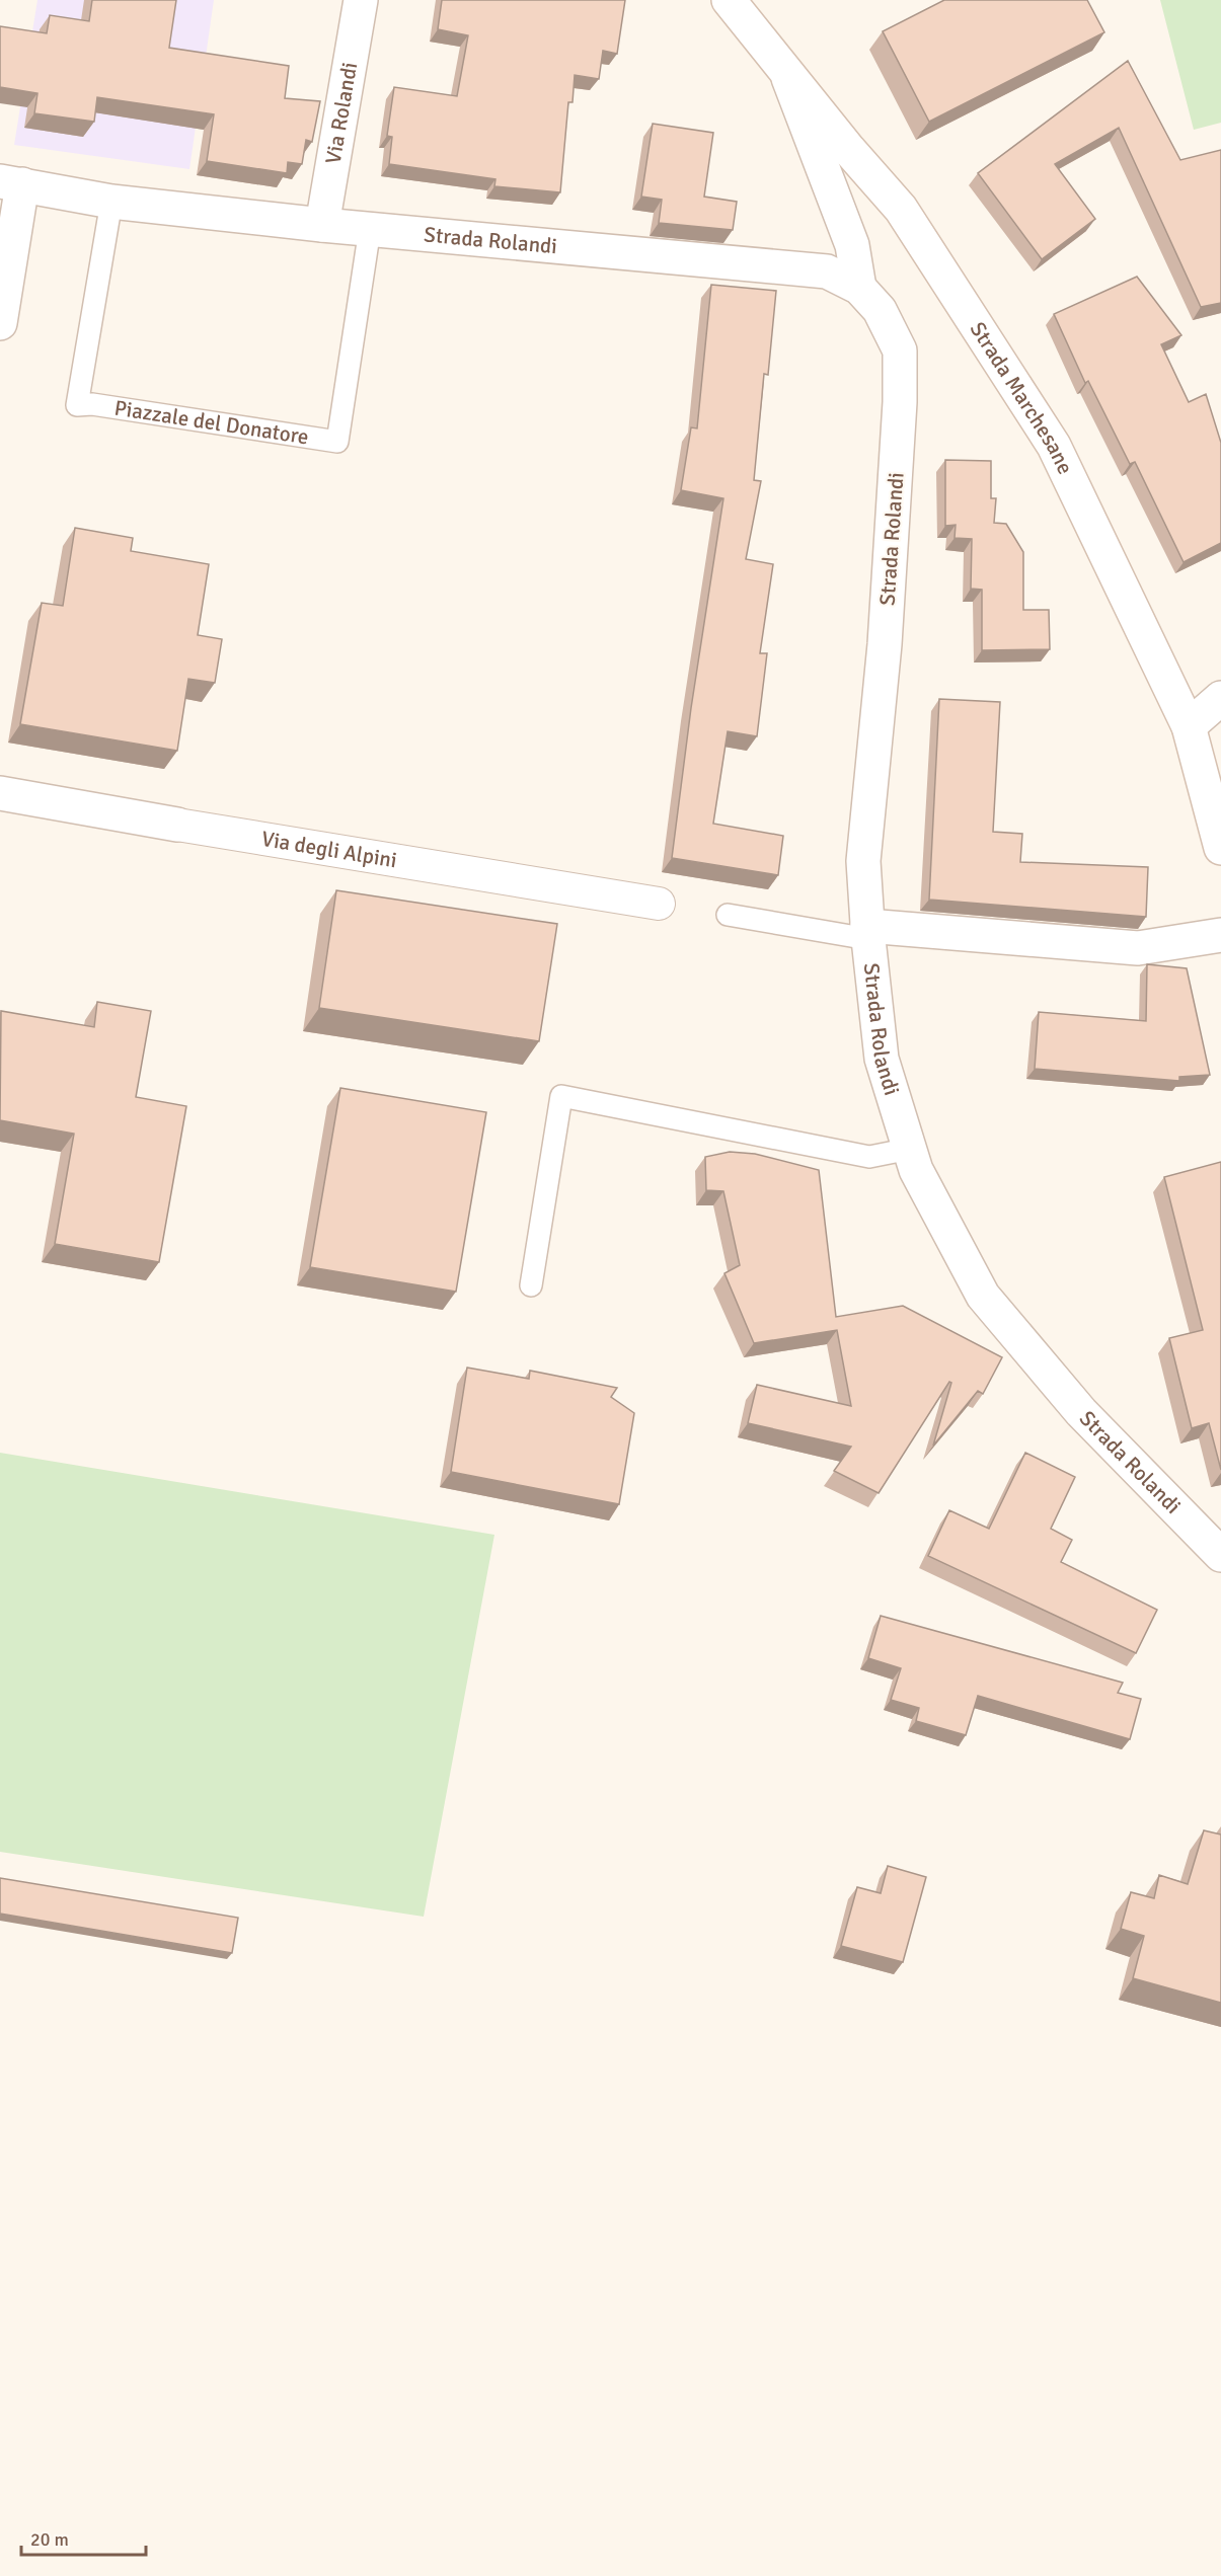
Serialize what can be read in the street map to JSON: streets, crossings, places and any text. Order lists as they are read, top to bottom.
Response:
{
  "streets": {
    "street": [
      "Via Rolandi",
      "Strada Rolandi",
      "Strada Marchesane",
      "Via degli Alpini"
    ],
    "lane": ["Piazzale del Donatore"]
  },
  "crossings": [
    ["Via Rolandi", "Strada Rolandi"],
    ["Strada Rolandi", "Piazzale del Donatore"]
  ],
  "scale_bar": "20 m"
}
